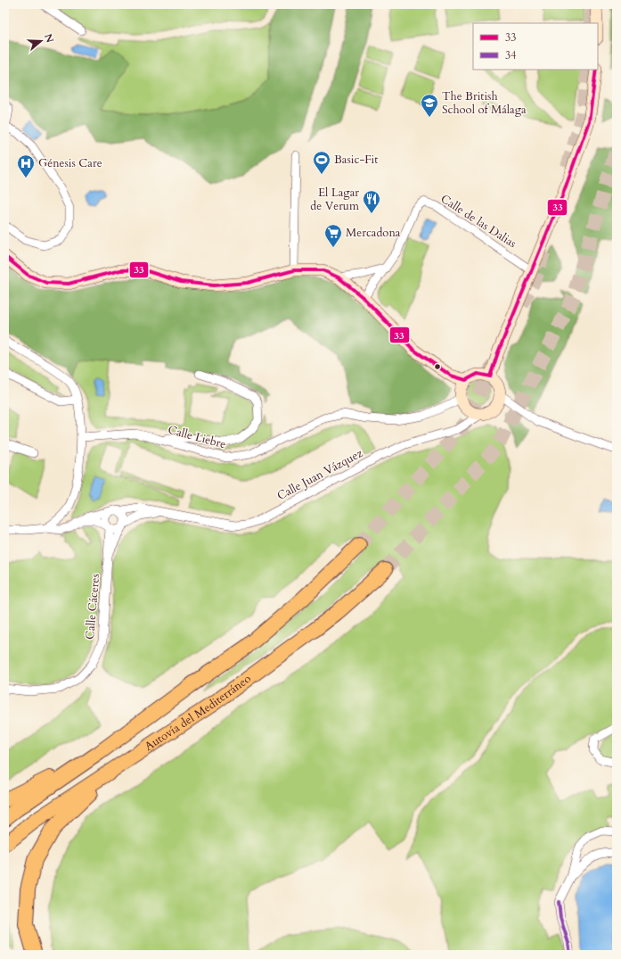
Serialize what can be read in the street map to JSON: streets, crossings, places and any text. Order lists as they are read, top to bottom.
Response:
{
  "streets": {
    "highway": ["Autovía del Mediterráneo"],
    "street": [
      "Calle de las Dalias",
      "Calle Liebre",
      "Calle Juan Vázquez",
      "Calle Cáceres"
    ]
  },
  "crossings": [
    ["Calle Liebre", "Calle Juan Vázquez"],
    ["Calle Juan Vázquez", "Calle Cáceres"]
  ],
  "places": {
    "school or university": ["The British School of Málaga"],
    "sports": ["Basic-Fit"],
    "hospital": ["Génesis Care"],
    "restaurant": ["El Lagar de Verum"],
    "supermarket": ["Mercadona"]
  },
  "lines": ["transit line 33", "transit line 34"],
  "legend": ["33", "34"],
  "north": "right"
}
